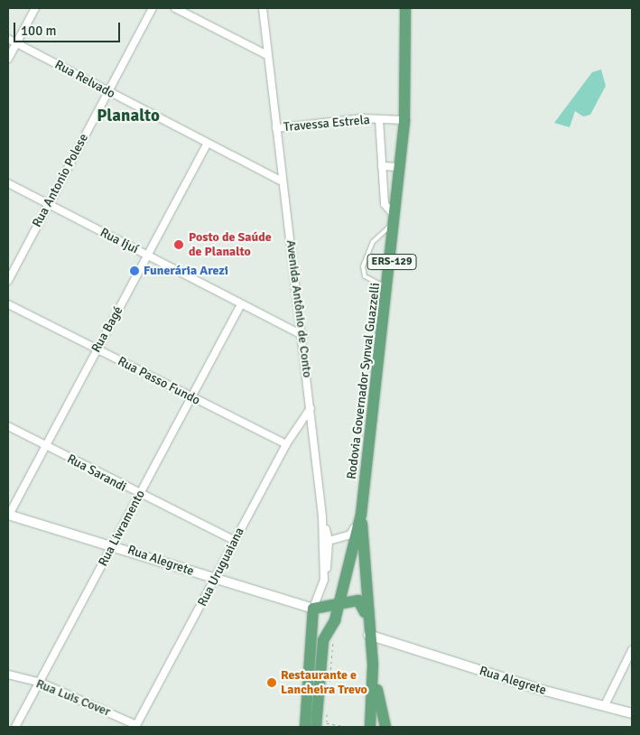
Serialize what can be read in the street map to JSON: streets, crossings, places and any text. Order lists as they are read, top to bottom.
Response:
{
  "streets": {
    "main road": ["ERS-129", "Rodovia Governador Synval Guazzelli"],
    "street": [
      "Rua Relvado",
      "Travessa Estrela",
      "Rua Antonio Polese",
      "Rua Ijuí",
      "Avenida Antônio de Conto",
      "Rua Bagé",
      "Rua Passo Fundo",
      "Rua Sarandi",
      "Rua Livramento",
      "Rua Alegrete",
      "Rua Uruguaiana",
      "Rua Luis Cover"
    ]
  },
  "crossings": [
    ["Rua Relvado", "Rua Antonio Polese"],
    ["Rua Relvado", "Avenida Antônio de Conto"],
    ["Rua Relvado", "Rua Bagé"],
    ["Travessa Estrela", "Avenida Antônio de Conto"],
    ["Travessa Estrela", "Rodovia Governador Synval Guazzelli"],
    ["Rua Antonio Polese", "Rua Ijuí"],
    ["Rua Ijuí", "Avenida Antônio de Conto"],
    ["Rua Ijuí", "Rua Bagé"],
    ["Rua Ijuí", "Rua Livramento"],
    ["Avenida Antônio de Conto", "Rua Alegrete"],
    ["Avenida Antônio de Conto", "Rua Uruguaiana"],
    ["Rua Bagé", "Rua Passo Fundo"],
    ["Rua Bagé", "Rua Sarandi"],
    ["Rua Bagé", "Rua Alegrete"],
    ["Rua Passo Fundo", "Rua Livramento"],
    ["Rua Passo Fundo", "Rua Uruguaiana"],
    ["Rodovia Governador Synval Guazzelli", "Rua Alegrete"],
    ["Rua Sarandi", "Rua Livramento"],
    ["Rua Sarandi", "Rua Uruguaiana"],
    ["Rua Livramento", "Rua Alegrete"],
    ["Rua Livramento", "Rua Luis Cover"],
    ["Rua Alegrete", "Rua Uruguaiana"],
    ["Rua Uruguaiana", "Rua Luis Cover"]
  ],
  "districts": ["Planalto"],
  "places": ["Posto de Saúde de Planalto", "Funerária Arezi", "Restaurante e Lancheira Trevo"],
  "scale_bar": "100 m"
}
